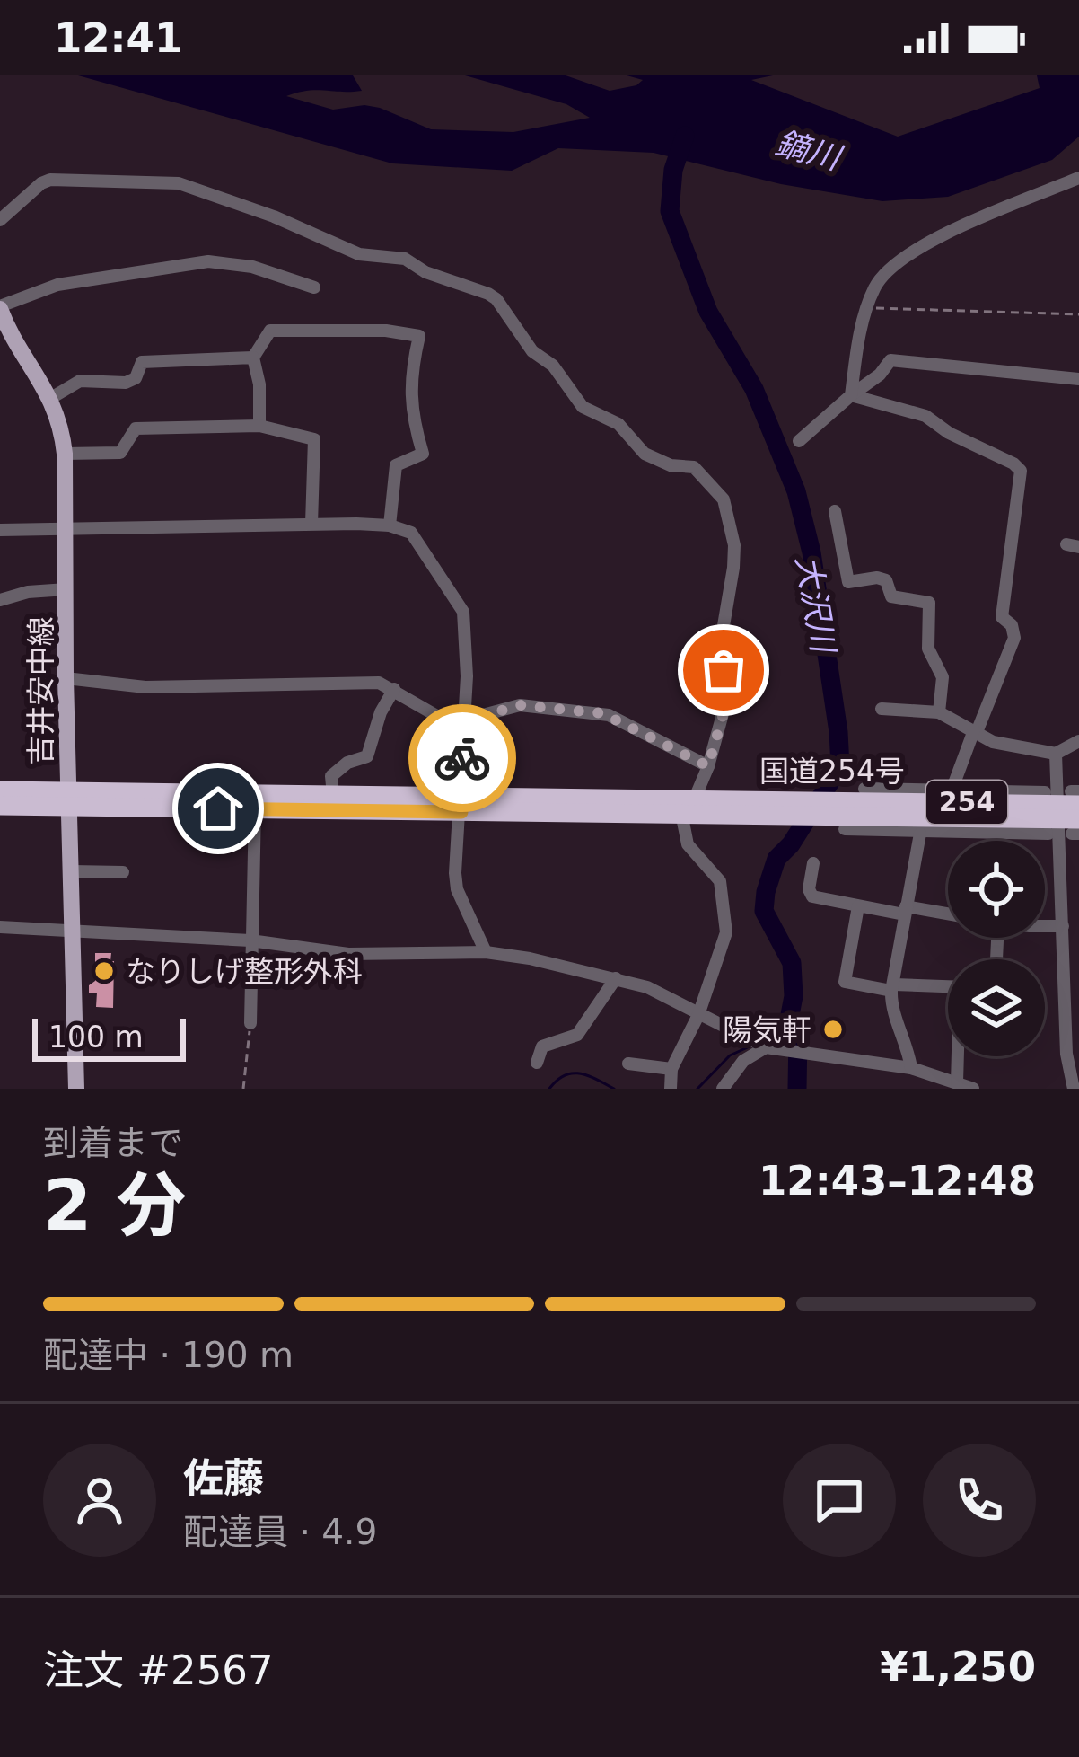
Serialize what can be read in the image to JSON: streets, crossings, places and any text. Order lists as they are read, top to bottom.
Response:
{
  "streets": {
    "highway": ["国道254号", "254"],
    "main road": ["吉井安中線"]
  },
  "crossings": [
    ["吉井安中線", "国道254号"],
    ["吉井安中線", "254"],
    ["国道254号", "254"]
  ],
  "water": ["鏑川", "大沢川"],
  "places": ["なりしげ整形外科", "陽気軒"],
  "scale_bar": "100 m",
  "page": {
    "status": "12:41",
    "scale": "100 m",
    "heading": ["2 分", "到着まで", "12:43–12:48"],
    "panel": [
      "佐藤",
      "配達員 · 4.9",
      "注文 #2567",
      "¥1,250"
    ],
    "bar": "配達中 · 190 m"
  }
}
